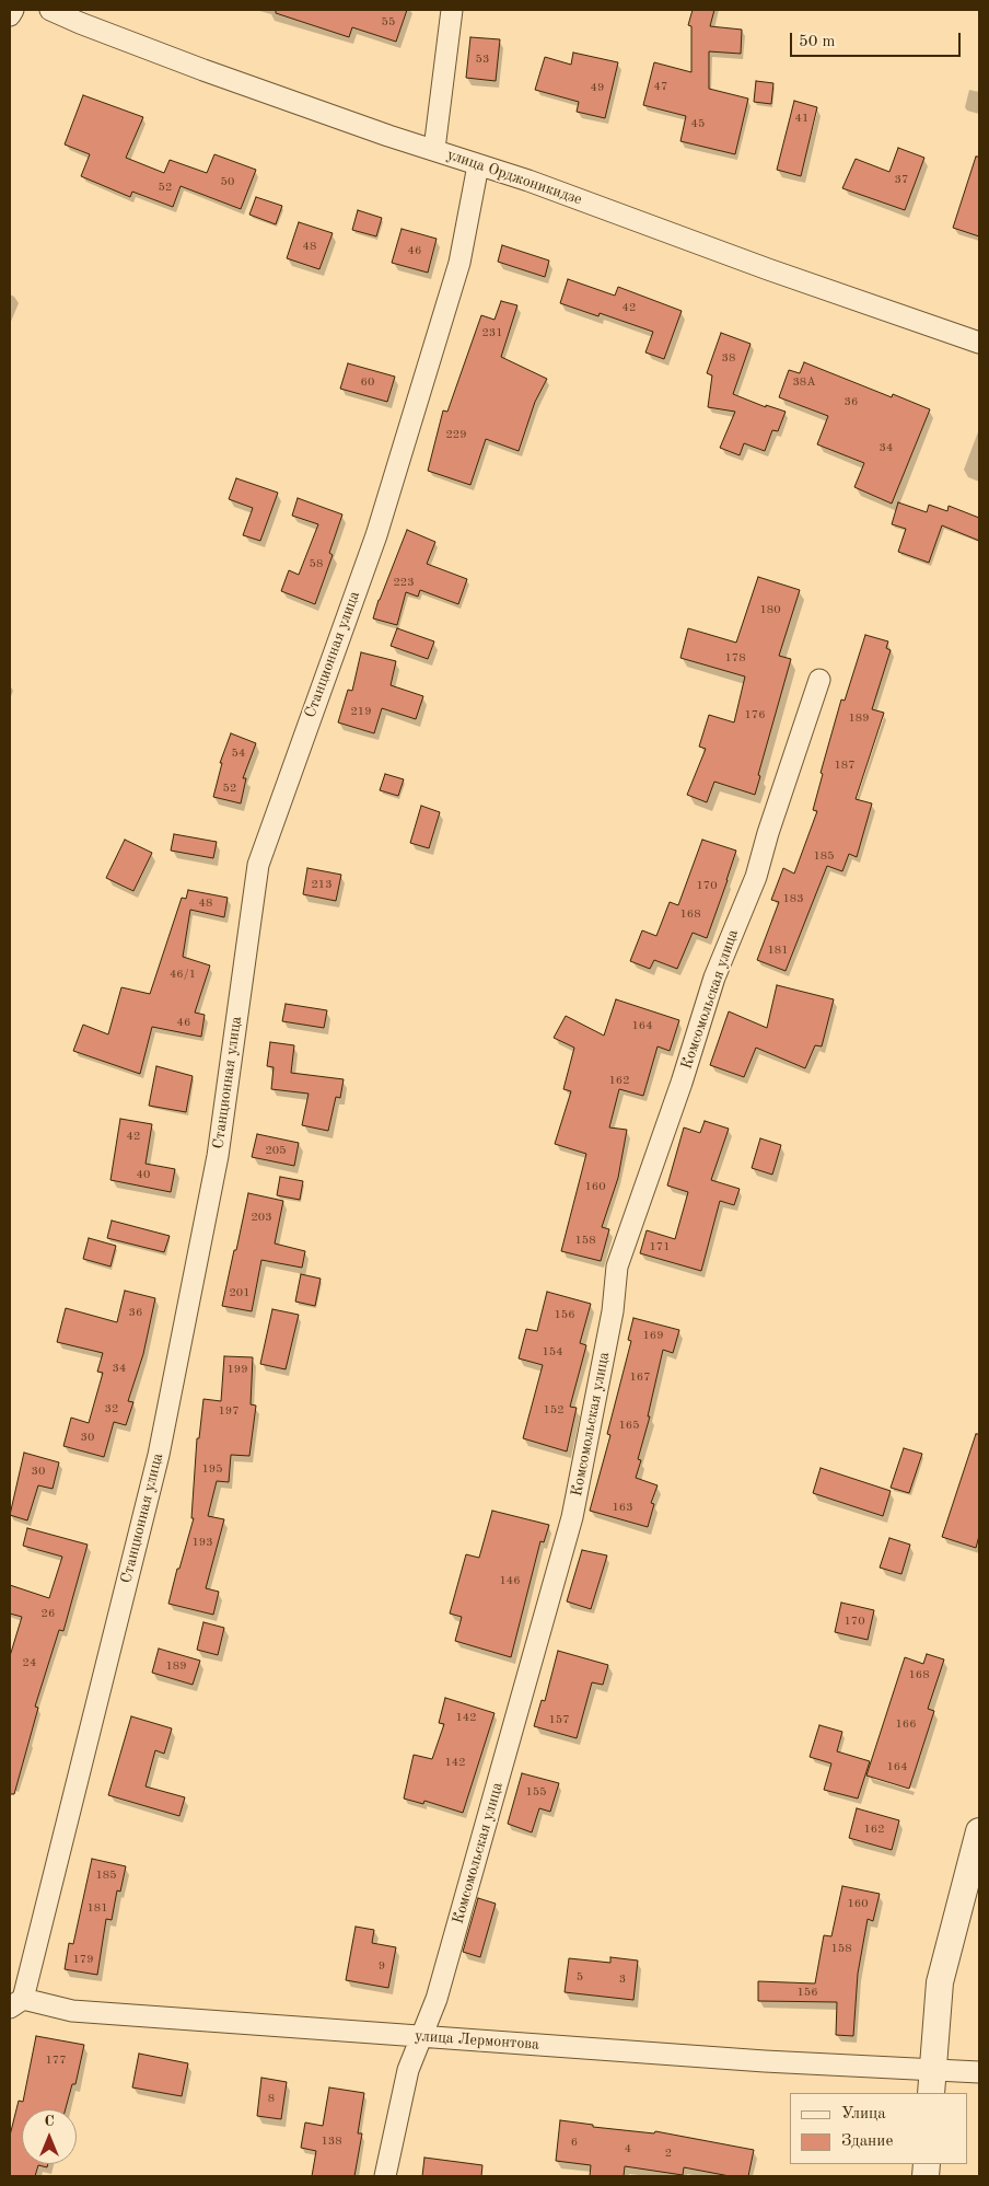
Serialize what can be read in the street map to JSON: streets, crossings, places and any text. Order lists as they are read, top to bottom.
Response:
{
  "streets": {
    "street": [
      "улица Орджоникидзе",
      "Станционная улица",
      "Комсомольская улица",
      "улица Лермонтова"
    ]
  },
  "crossings": [
    ["улица Орджоникидзе", "Станционная улица"],
    ["Станционная улица", "улица Лермонтова"],
    ["Комсомольская улица", "улица Лермонтова"]
  ],
  "house_numbers": [
    "55",
    "53",
    "47",
    "49",
    "41",
    "45",
    "37",
    "50",
    "52",
    "48",
    "46",
    "42",
    "231",
    "38",
    "60",
    "38А",
    "36",
    "229",
    "34",
    "58",
    "223",
    "180",
    "178",
    "219",
    "176",
    "189",
    "54",
    "187",
    "52",
    "185",
    "213",
    "170",
    "183",
    "48",
    "168",
    "181",
    "46/1",
    "46",
    "164",
    "162",
    "42",
    "205",
    "40",
    "160",
    "203",
    "158",
    "171",
    "201",
    "36",
    "156",
    "169",
    "154",
    "34",
    "199",
    "167",
    "32",
    "152",
    "197",
    "165",
    "30",
    "195",
    "30",
    "163",
    "193",
    "146",
    "26",
    "170",
    "24",
    "189",
    "168",
    "142",
    "157",
    "166",
    "142",
    "164",
    "155",
    "162",
    "185",
    "160",
    "181",
    "158",
    "179",
    "9",
    "5",
    "3",
    "156",
    "177",
    "8",
    "138",
    "6",
    "4",
    "2"
  ],
  "legend": ["Улица", "Здание"],
  "scale_bar": "50 m",
  "north": "top"
}
